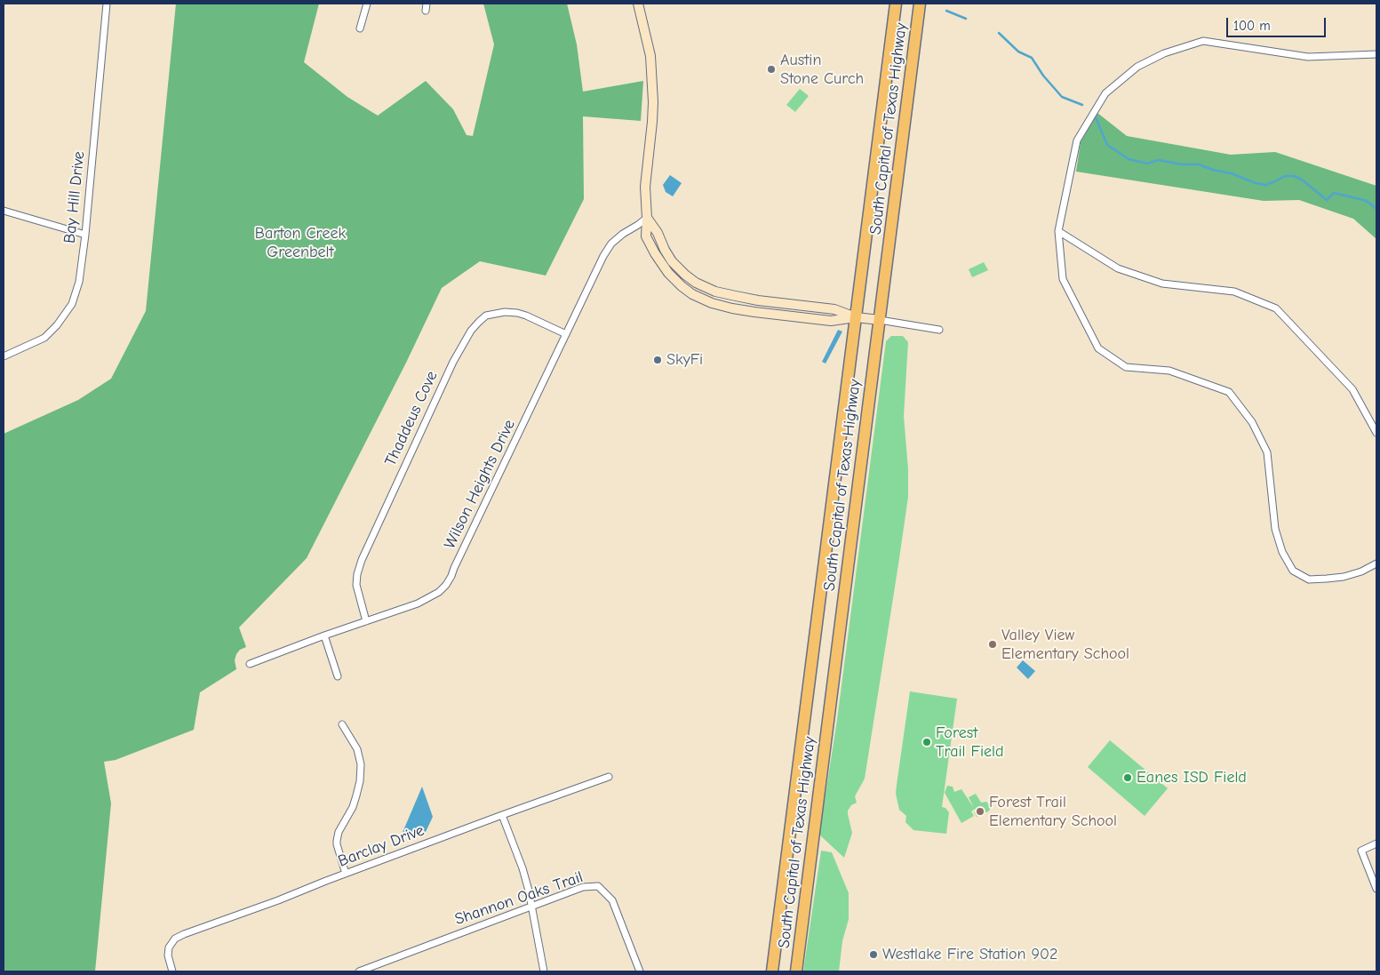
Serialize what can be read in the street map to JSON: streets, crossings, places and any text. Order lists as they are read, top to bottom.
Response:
{
  "streets": {
    "highway": ["South Capital of Texas Highway"],
    "street": [
      "Bay Hill Drive",
      "Thaddeus Cove",
      "Wilson Heights Drive",
      "Barclay Drive",
      "Shannon Oaks Trail"
    ]
  },
  "crossings": [
    ["Thaddeus Cove", "Wilson Heights Drive"]
  ],
  "parks": ["Barton Creek Greenbelt"],
  "places": [
    "Austin Stone Curch",
    "SkyFi",
    "Valley View Elementary School",
    "Forest Trail Field",
    "Eanes ISD Field",
    "Forest Trail Elementary School",
    "Westlake Fire Station 902"
  ],
  "scale_bar": "100 m"
}
